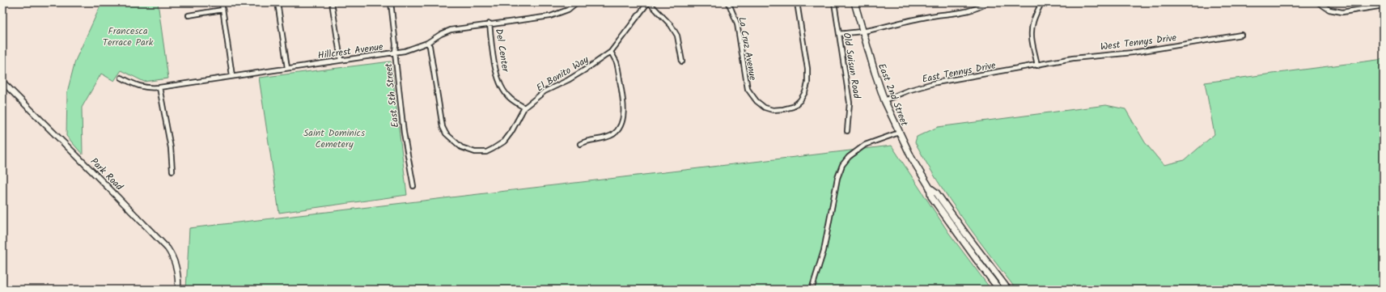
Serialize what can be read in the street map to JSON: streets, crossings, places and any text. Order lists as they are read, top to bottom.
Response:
{
  "streets": {
    "main road": ["East 2nd Street"],
    "street": [
      "West Tennys Drive",
      "La Cruz Avenue",
      "Del Center",
      "Hillcrest Avenue",
      "Old Suisun Road",
      "East Tennys Drive",
      "El Bonito Way",
      "East 5th Street",
      "Park Road"
    ]
  },
  "crossings": [
    ["West Tennys Drive", "East Tennys Drive"],
    ["Del Center", "Hillcrest Avenue"],
    ["Del Center", "El Bonito Way"],
    ["Hillcrest Avenue", "El Bonito Way"],
    ["Hillcrest Avenue", "East 5th Street"],
    ["East Tennys Drive", "East 2nd Street"]
  ],
  "parks": ["Francesca Terrace Park", "Saint Dominics Cemetery"]
}
